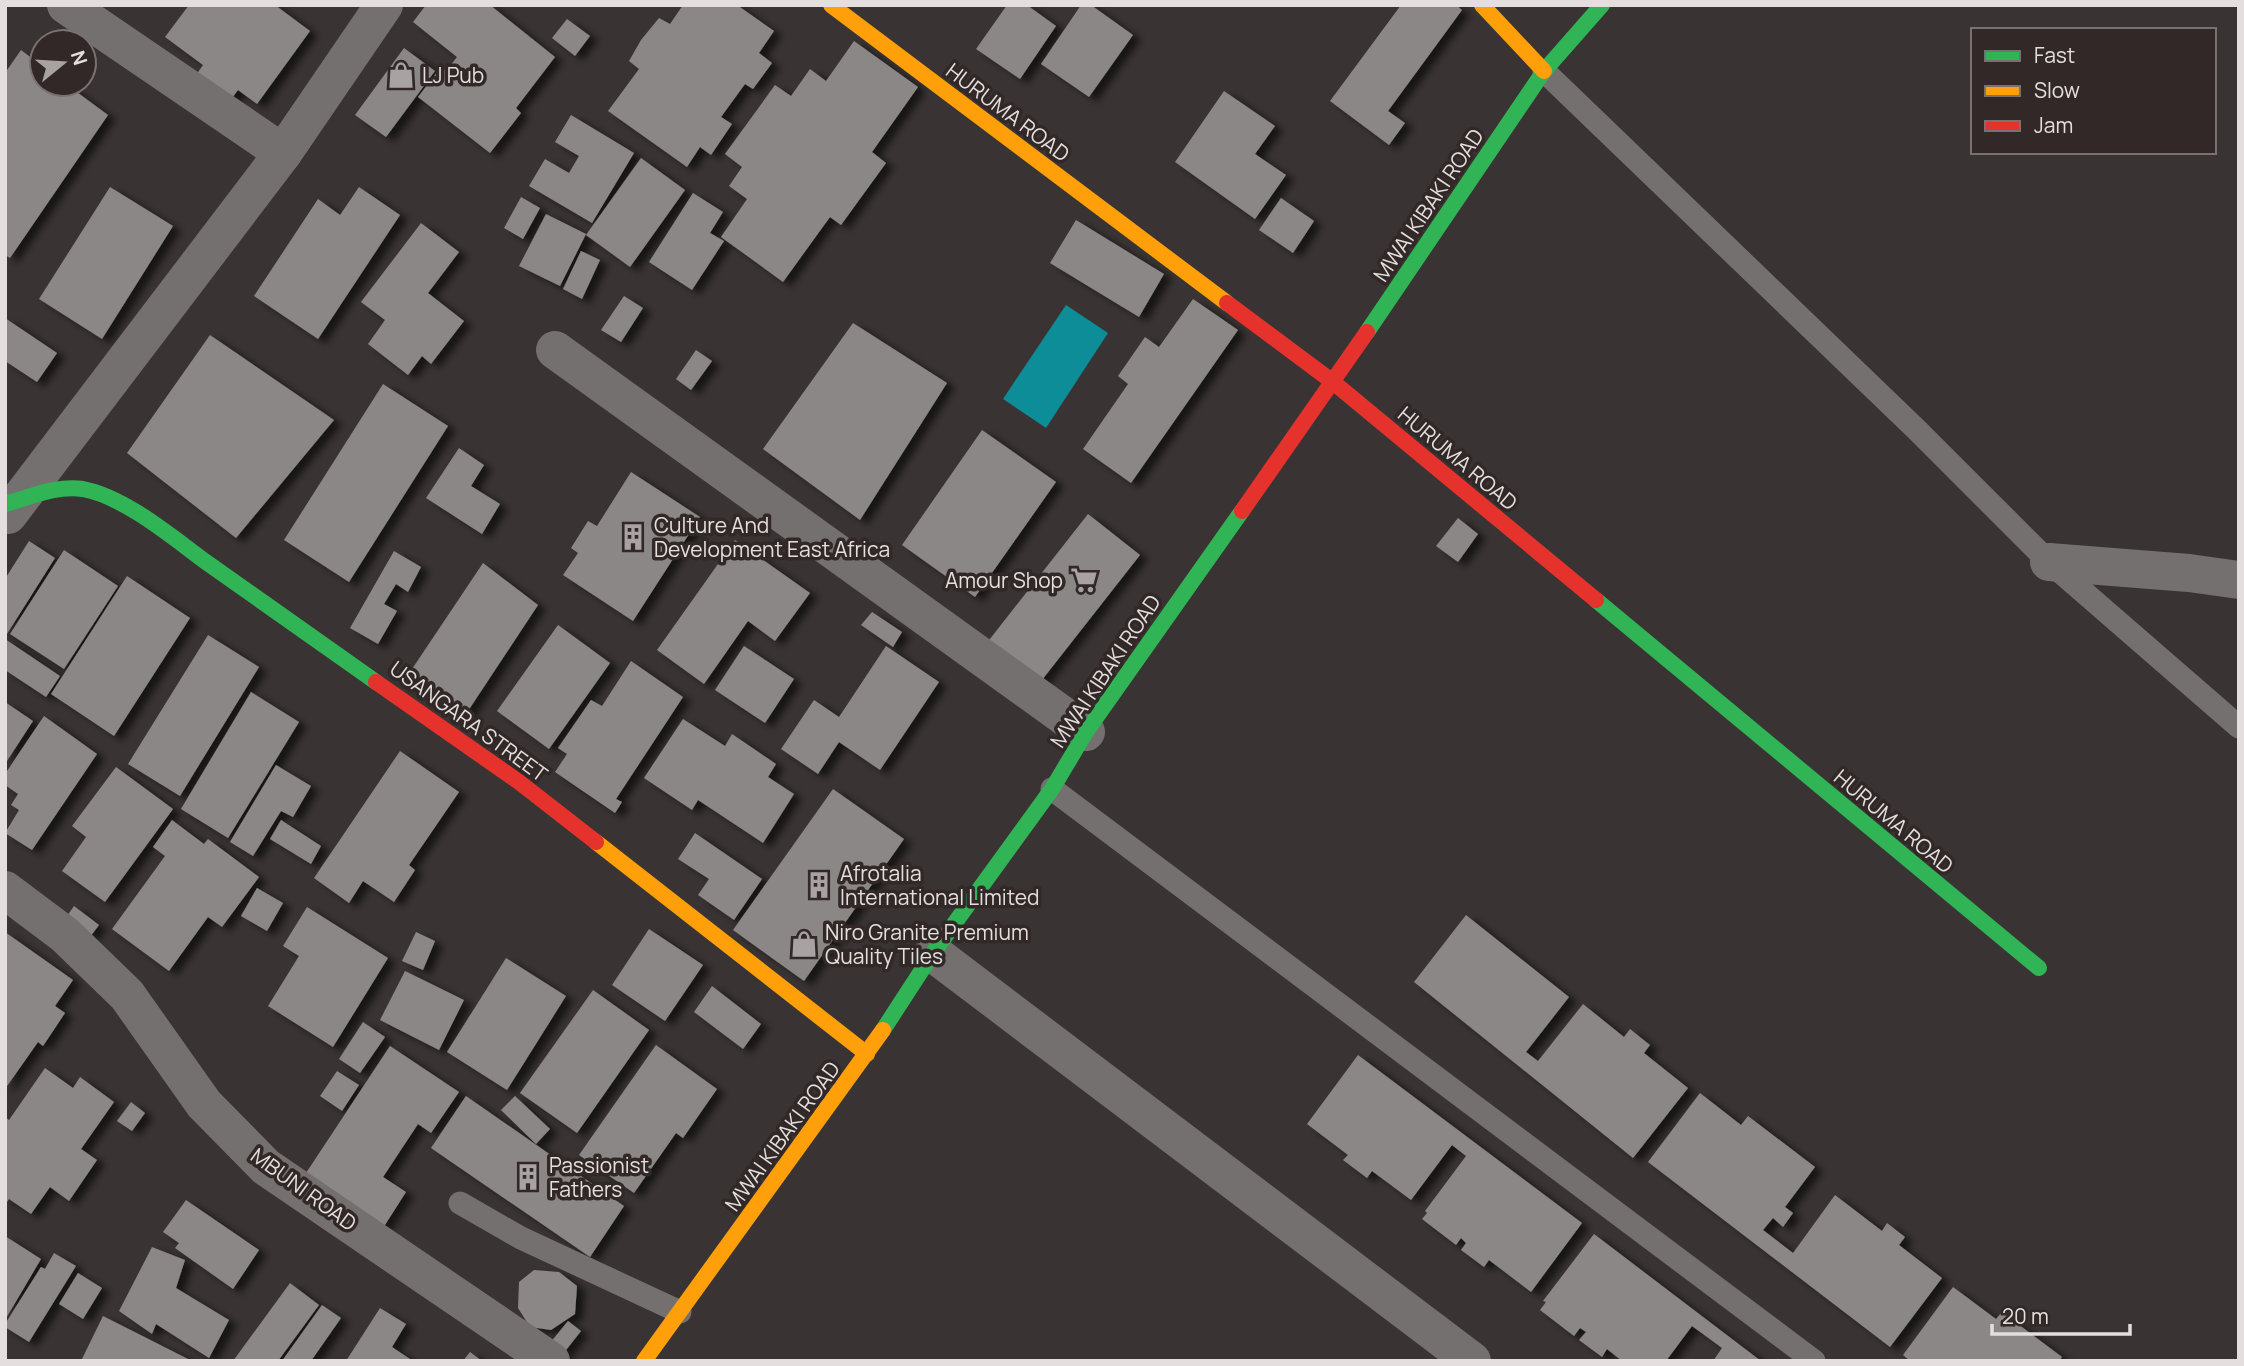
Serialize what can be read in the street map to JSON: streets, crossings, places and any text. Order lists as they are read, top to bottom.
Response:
{
  "streets": {
    "street": [
      "HURUMA ROAD",
      "MWAI KIBAKI ROAD",
      "USANGARA STREET",
      "MBUNI ROAD"
    ]
  },
  "crossings": [
    ["HURUMA ROAD", "MWAI KIBAKI ROAD"],
    ["MWAI KIBAKI ROAD", "USANGARA STREET"]
  ],
  "places": {
    "shop": ["LJ Pub", "Niro Granite Premium Quality Tiles"],
    "building": ["Culture And Development East Africa", "Afrotalia International Limited", "Passionist Fathers"],
    "supermarket": ["Amour Shop"]
  },
  "legend": ["Fast", "Slow", "Jam"],
  "scale_bar": "20 m",
  "north": "right"
}
